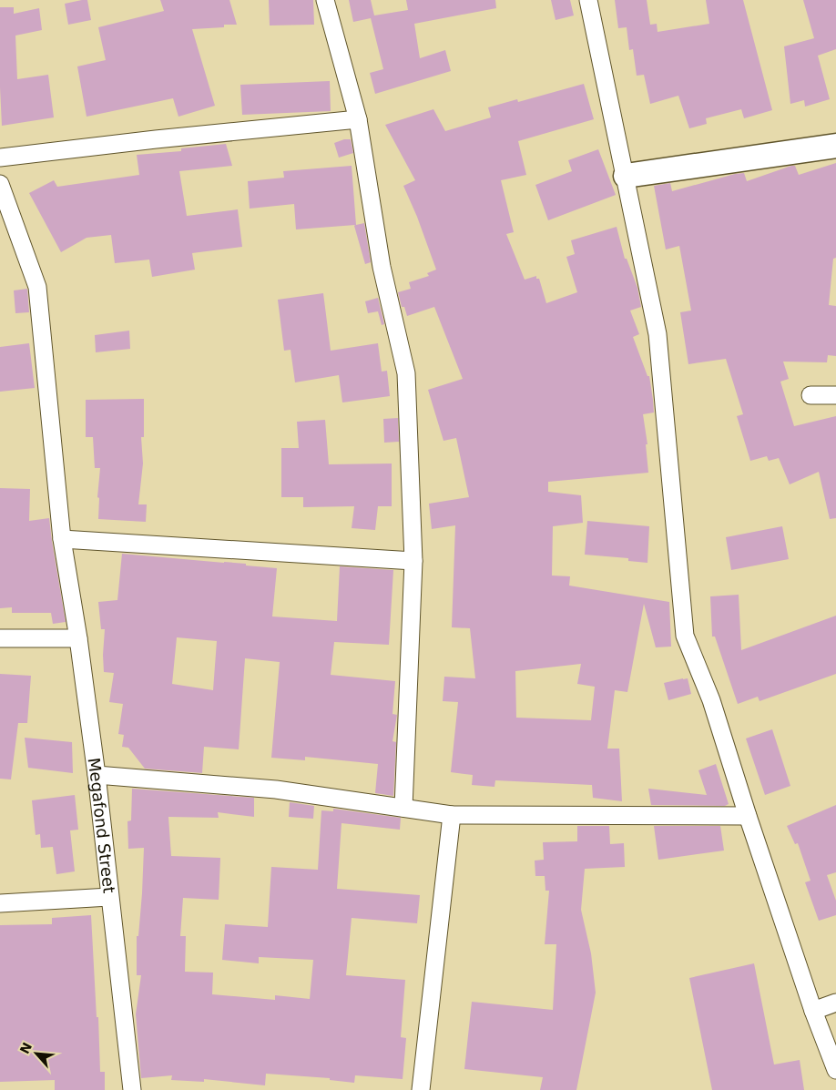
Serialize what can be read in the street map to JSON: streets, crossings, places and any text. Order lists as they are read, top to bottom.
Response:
{
  "streets": {
    "street": ["Megafond Street"]
  },
  "north": "top left"
}
